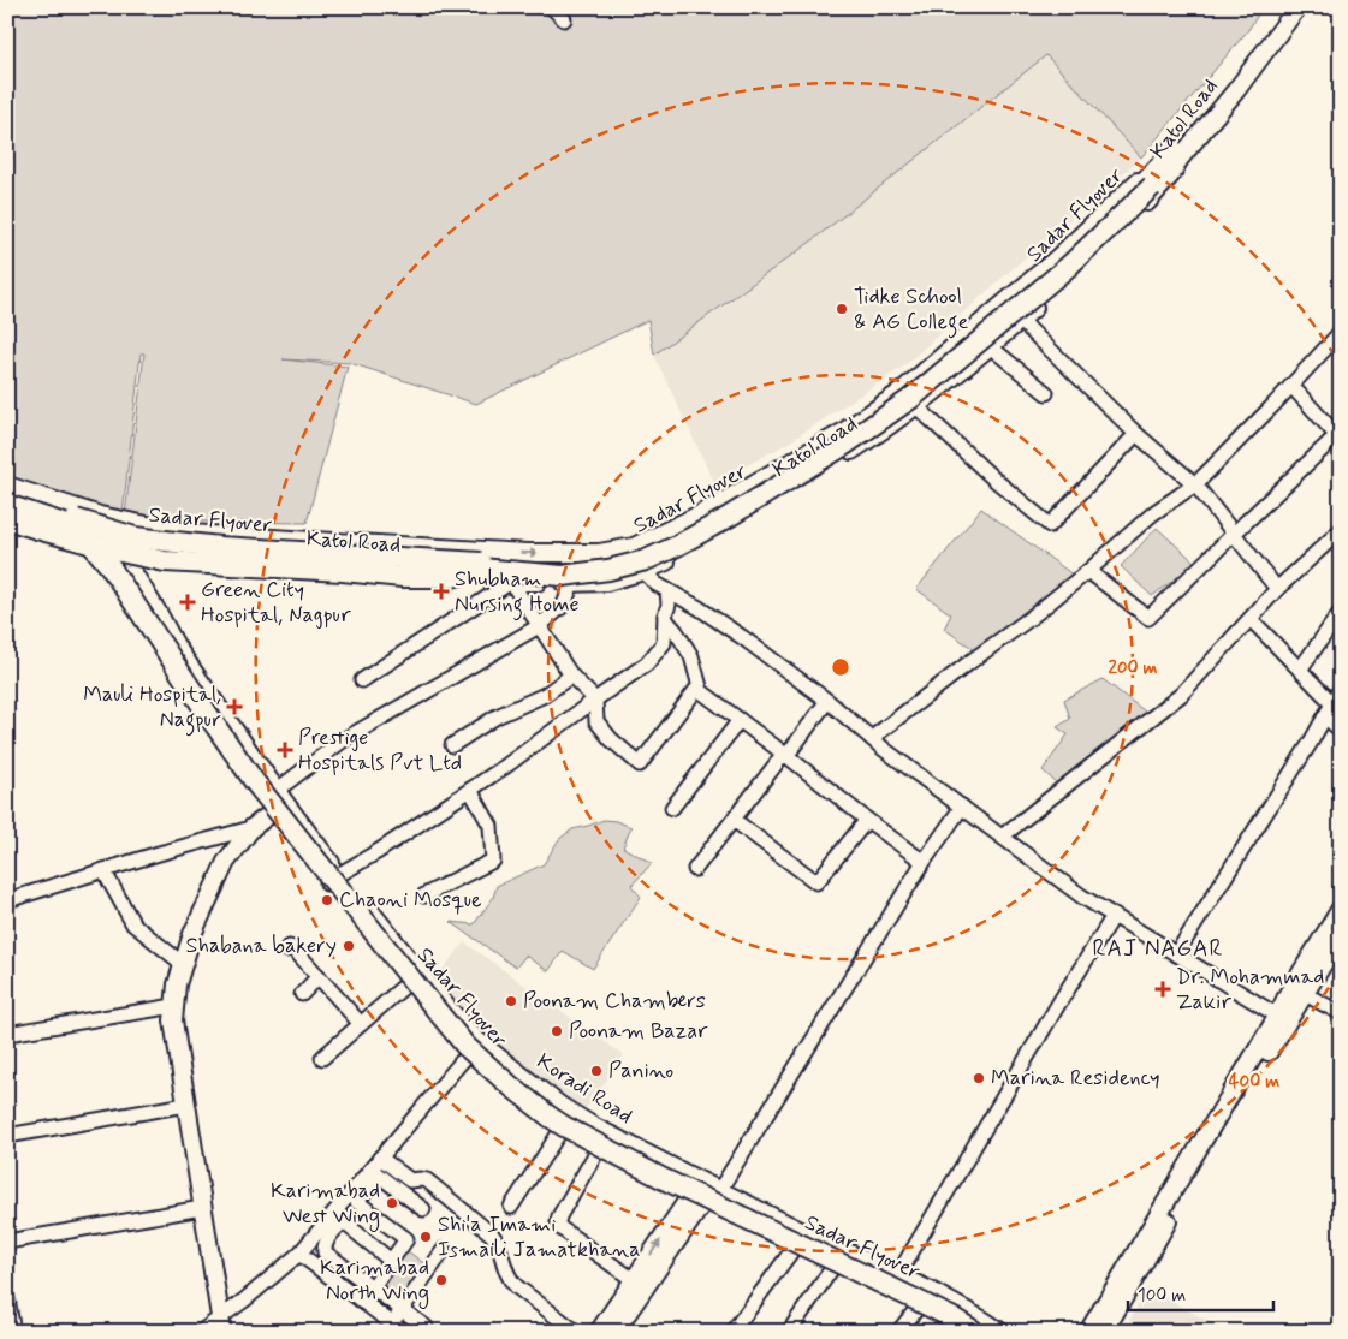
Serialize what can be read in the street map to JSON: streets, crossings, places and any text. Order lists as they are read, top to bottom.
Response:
{
  "streets": {
    "highway": ["Sadar Flyover"],
    "main road": ["Katol Road", "Koradi Road"]
  },
  "crossings": [
    ["Katol Road", "Sadar Flyover"],
    ["Katol Road", "Koradi Road"],
    ["Sadar Flyover", "Koradi Road"]
  ],
  "districts": ["RAJ NAGAR"],
  "places": {
    "other": [
      "Tidke School & AG College",
      "Chaoni Mosque",
      "Shabana bakery",
      "Poonam Chambers",
      "Poonam Bazar",
      "Panino",
      "Marina Residency",
      "Karimabad West Wing",
      "Shi'a Imami Ismaili Jamatkhana",
      "Karimabad North Wing"
    ],
    "health": [
      "Shubham Nursing Home",
      "Green City Hospital, Nagpur",
      "Mauli Hospital, Nagpur",
      "Prestige Hospitals Pvt Ltd",
      "Dr. Mohammad Zakir"
    ]
  },
  "scale_bar": "100 m",
  "rings": ["200 m", "400 m"]
}
